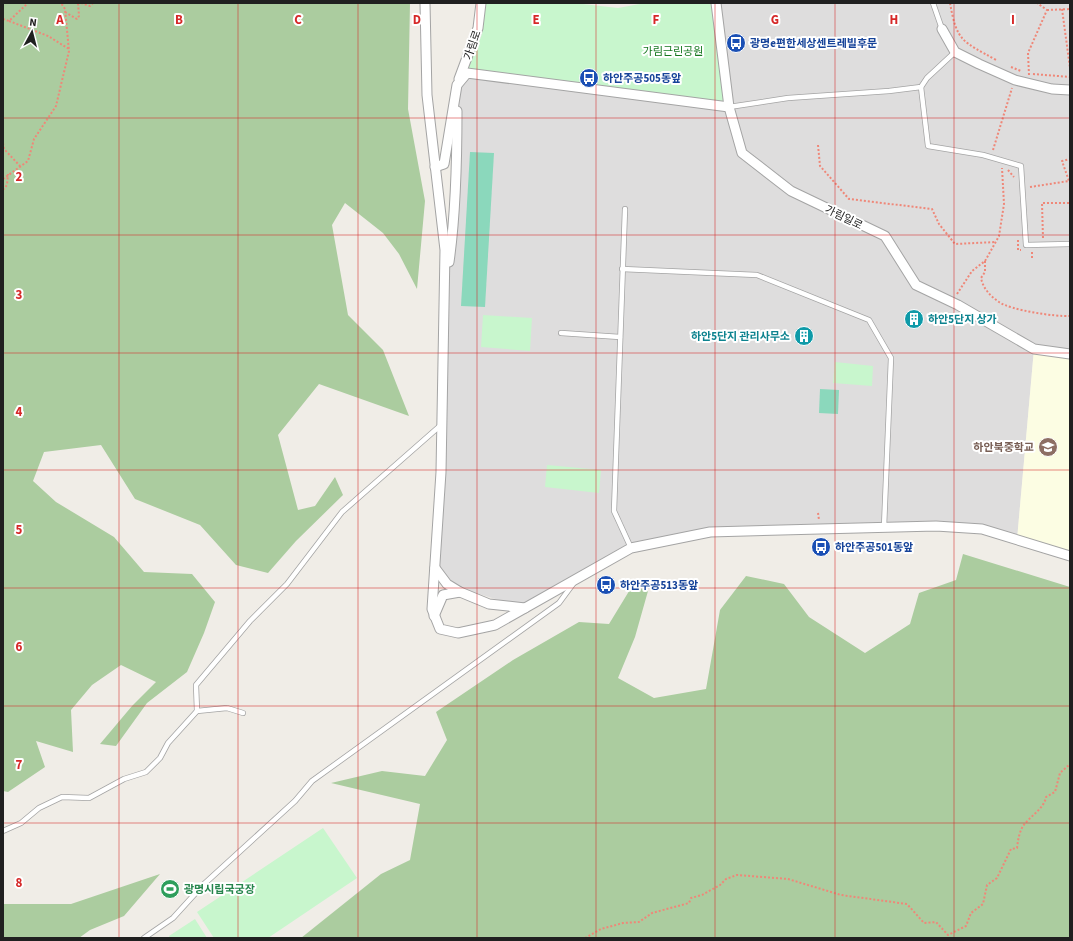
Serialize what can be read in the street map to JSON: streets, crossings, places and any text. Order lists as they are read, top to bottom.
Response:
{
  "streets": {
    "street": ["가림로", "가림일로"]
  },
  "parks": ["가림근린공원"],
  "places": {
    "bus stop": [
      "광명e편한세상센트레빌후문",
      "하안주공505동앞",
      "하안주공501동앞",
      "하안주공513동앞"
    ],
    "building": ["하안5단지 상가", "하안5단지 관리사무소"],
    "school or university": ["하안북중학교"],
    "sports": ["광명시립국궁장"]
  },
  "north": "top",
  "grid": {
    "columns": [
      "A",
      "B",
      "C",
      "D",
      "E",
      "F",
      "G",
      "H",
      "I"
    ],
    "rows": [
      "2",
      "3",
      "4",
      "5",
      "6",
      "7",
      "8"
    ]
  }
}
